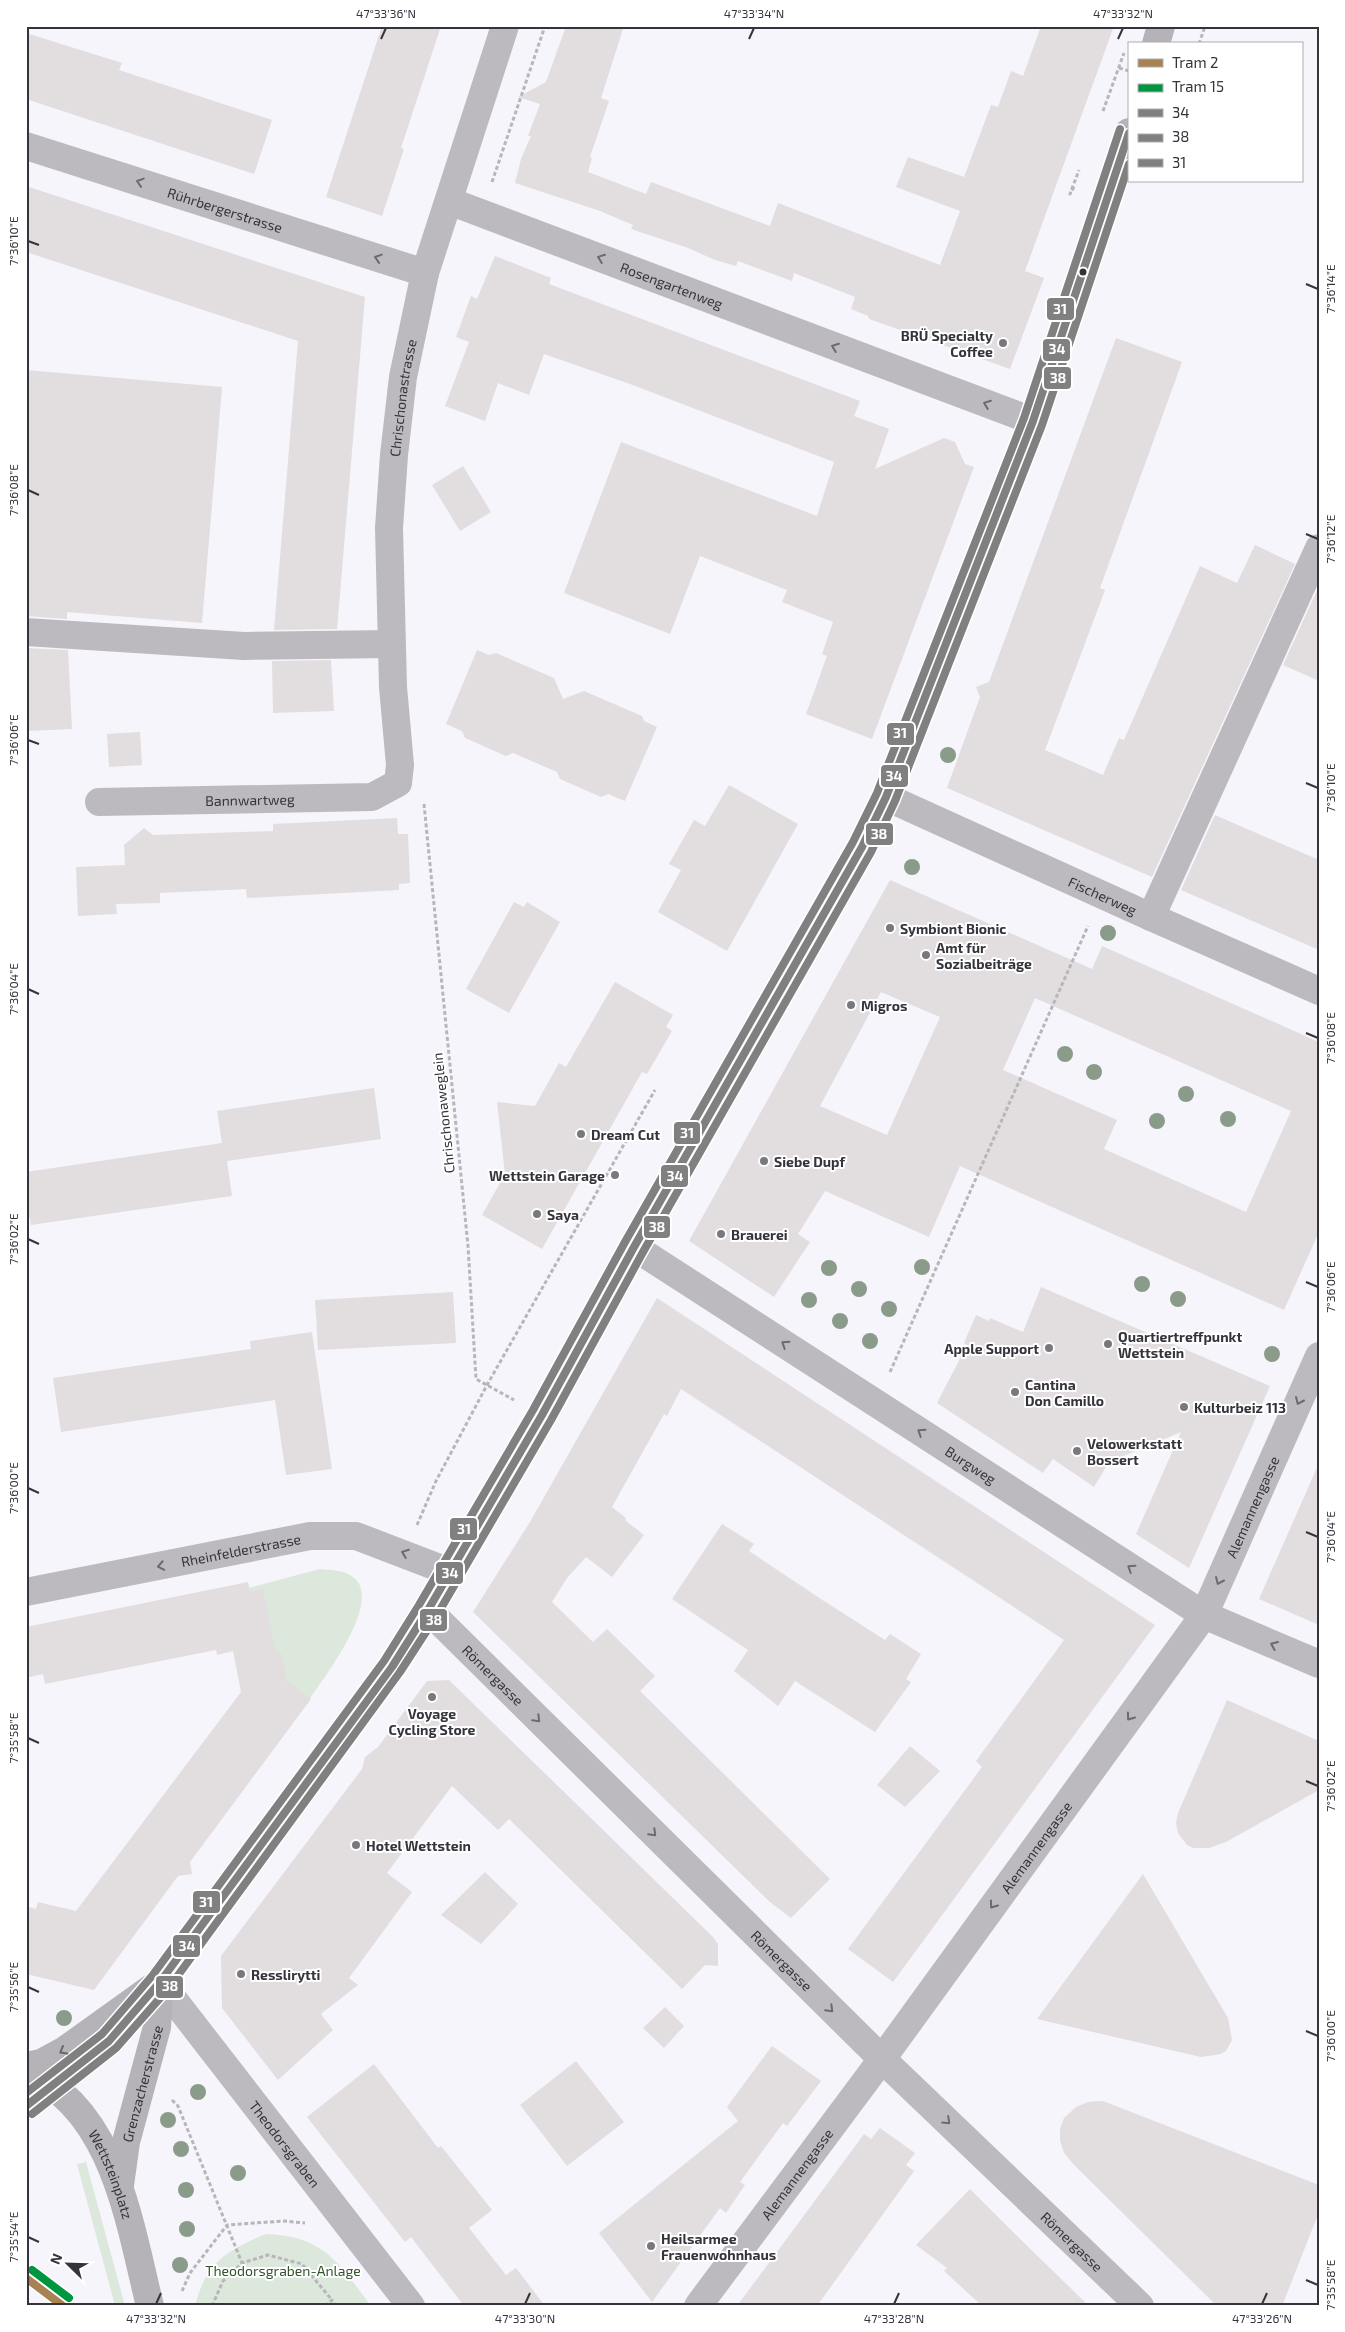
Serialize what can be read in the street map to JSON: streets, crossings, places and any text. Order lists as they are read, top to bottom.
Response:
{
  "streets": {
    "main road": ["Grenzacherstrasse", "Wettsteinplatz"],
    "street": [
      "Rührbergerstrasse",
      "Rosengartenweg",
      "Chrischonastrasse",
      "Bannwartweg",
      "Fischerweg",
      "Burgweg",
      "Alemannengasse",
      "Rheinfelderstrasse",
      "Römergasse",
      "Theodorsgraben"
    ],
    "path": ["Chrischonaweglein"]
  },
  "crossings": [
    ["Rührbergerstrasse", "Chrischonastrasse"],
    ["Rosengartenweg", "Chrischonastrasse"],
    ["Chrischonastrasse", "Bannwartweg"],
    ["Chrischonastrasse", "Chrischonaweglein"],
    ["Bannwartweg", "Chrischonaweglein"],
    ["Burgweg", "Alemannengasse"],
    ["Alemannengasse", "Römergasse"],
    ["Grenzacherstrasse", "Theodorsgraben"],
    ["Grenzacherstrasse", "Wettsteinplatz"]
  ],
  "one_way": [
    "Rührbergerstrasse",
    "Rosengartenweg",
    "Burgweg",
    "Alemannengasse",
    "Rheinfelderstrasse",
    "Römergasse"
  ],
  "parks": ["Theodorsgraben-Anlage"],
  "places": [
    "BRÜ Specialty Coffee",
    "Symbiont Bionic",
    "Amt für Sozialbeiträge",
    "Migros",
    "Dream Cut",
    "Siebe Dupf",
    "Wettstein Garage",
    "Saya",
    "Brauerei",
    "Quartiertreffpunkt Wettstein",
    "Apple Support",
    "Cantina Don Camillo",
    "Kulturbeiz 113",
    "Velowerkstatt Bossert",
    "Voyage Cycling Store",
    "Hotel Wettstein",
    "Resslirytti",
    "Heilsarmee Frauenwohnhaus"
  ],
  "lines": [
    "transit line 31",
    "transit line 34",
    "transit line 38",
    "tram line 15",
    "tram line 2"
  ],
  "legend": [
    "Tram 2",
    "Tram 15",
    "34",
    "38",
    "31"
  ],
  "north": "top left",
  "coordinates": [
    "47°33'36\"N",
    "47°33'34\"N",
    "47°33'32\"N",
    "7°36'10\"E",
    "7°36'14\"E",
    "7°36'08\"E",
    "7°36'12\"E",
    "7°36'06\"E",
    "7°36'04\"E",
    "7°36'02\"E",
    "7°36'00\"E",
    "7°35'58\"E",
    "7°35'56\"E",
    "7°35'54\"E",
    "47°33'30\"N",
    "47°33'28\"N",
    "47°33'26\"N"
  ]
}
